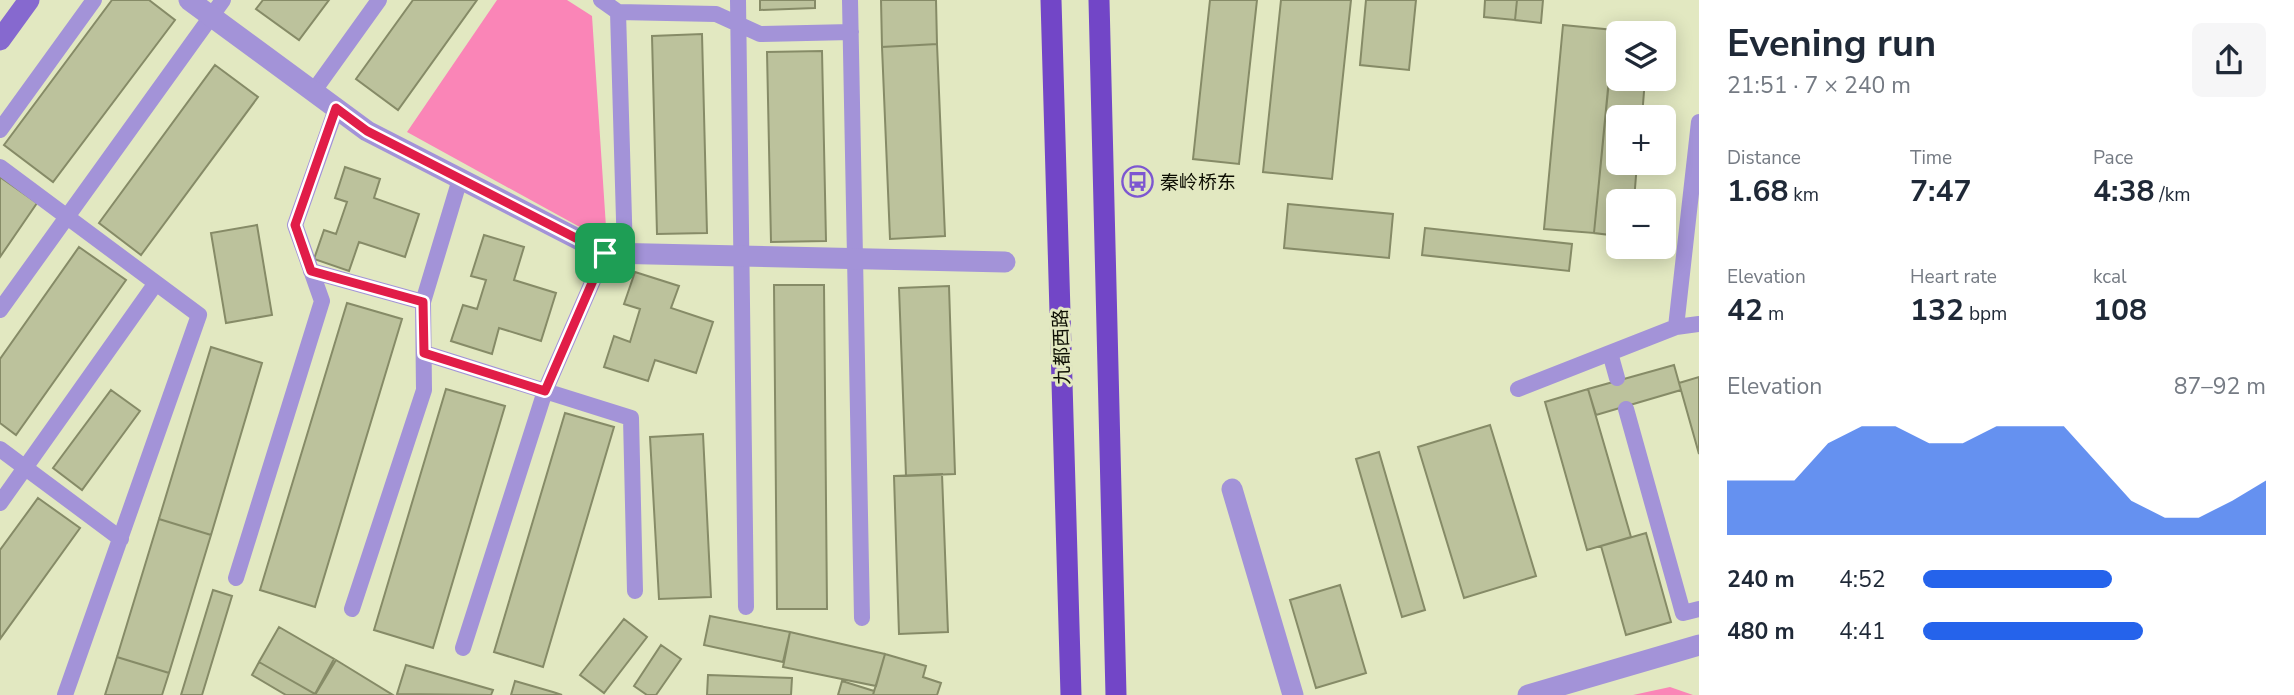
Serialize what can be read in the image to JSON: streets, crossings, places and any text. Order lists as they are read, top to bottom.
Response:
{
  "streets": {
    "main road": ["九都西路"]
  },
  "places": {
    "bus stop": ["秦岭桥东"]
  },
  "page": {
    "heading": ["Evening run", "21:51 · 7 × 240 m"],
    "map_buttons": ["+", "−"],
    "stats": [
      ["Distance", "1.68 km"],
      ["Time", "7:47"],
      ["Pace", "4:38 /km"],
      ["Elevation", "42 m"],
      ["Heart rate", "132 bpm"],
      ["kcal", "108"]
    ],
    "chart": ["Elevation", "87–92 m"],
    "list": [
      {
        "name": "240 m",
        "note": "4:52"
      },
      {
        "name": "480 m",
        "note": "4:41"
      }
    ]
  }
}
